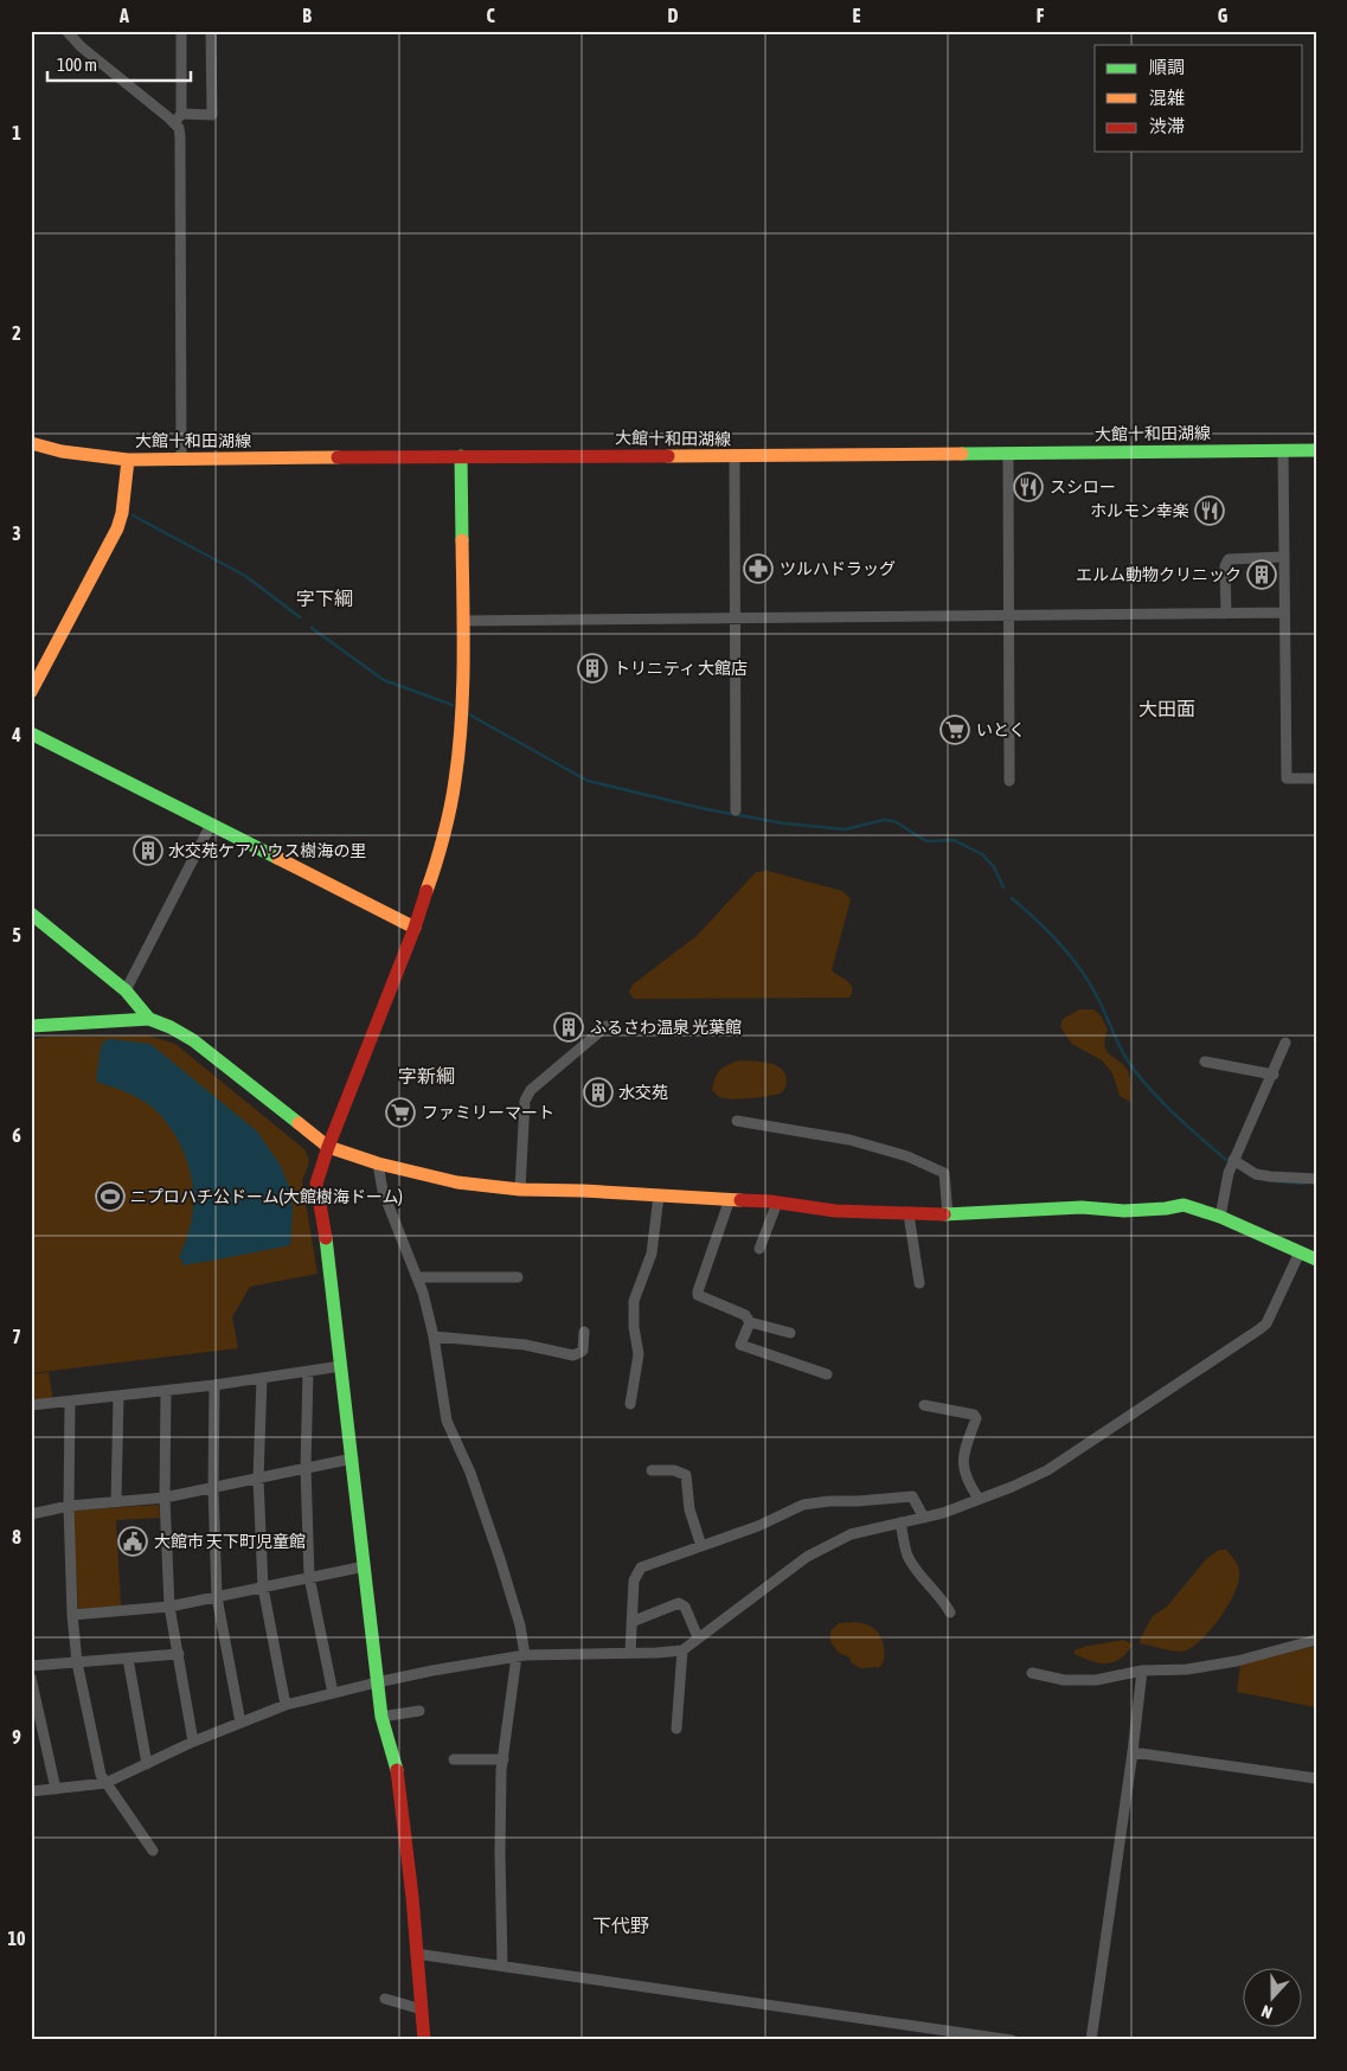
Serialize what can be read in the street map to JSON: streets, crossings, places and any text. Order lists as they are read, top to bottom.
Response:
{
  "streets": {
    "street": ["大館十和田湖線"]
  },
  "districts": [
    "字下綱",
    "大田面",
    "字新綱",
    "下代野"
  ],
  "places": {
    "restaurant": ["スシロー", "ホルモン幸楽"],
    "pharmacy": ["ツルハドラッグ"],
    "building": [
      "エルム動物クリニック",
      "トリニティ 大館店",
      "水交苑ケアハウス樹海の里",
      "ふるさわ温泉 光葉館",
      "水交苑"
    ],
    "supermarket": ["いとく", "ファミリーマート"],
    "sports": ["ニプロハチ公ドーム(大館樹海ドーム)"],
    "public building": ["大館市 天下町児童館"]
  },
  "legend": ["順調", "混雑", "渋滞"],
  "scale_bar": "100 m",
  "north": "bottom",
  "grid": {
    "columns": [
      "A",
      "B",
      "C",
      "D",
      "E",
      "F",
      "G"
    ],
    "rows": [
      "1",
      "2",
      "3",
      "4",
      "5",
      "6",
      "7",
      "8",
      "9",
      "10"
    ]
  }
}
